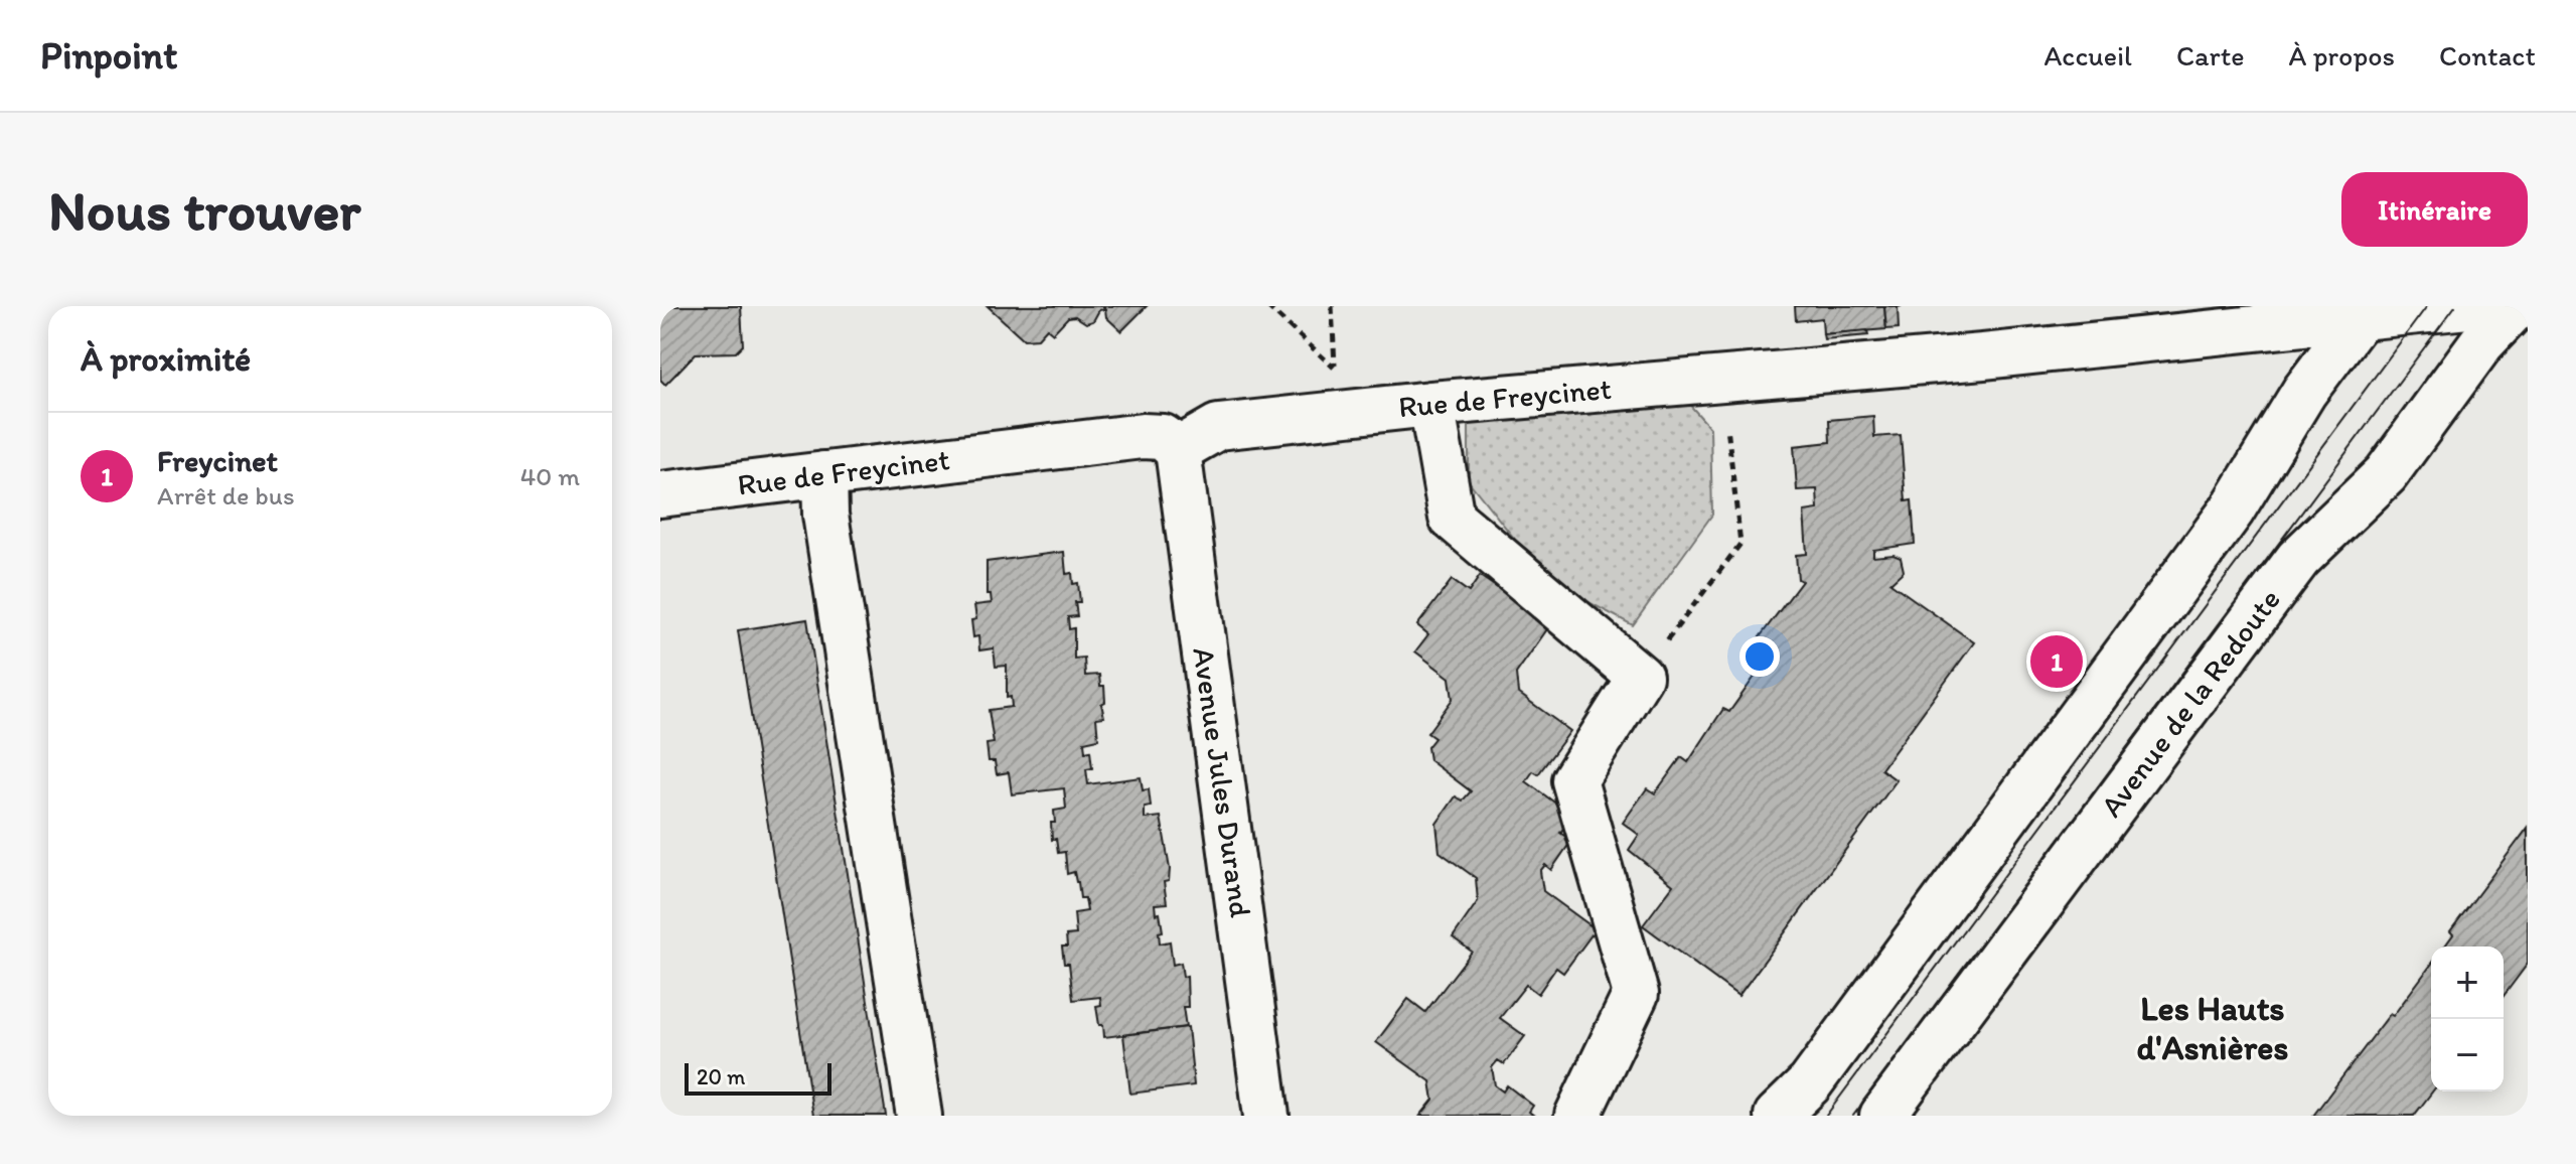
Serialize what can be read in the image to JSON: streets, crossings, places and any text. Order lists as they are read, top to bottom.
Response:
{
  "streets": {
    "street": ["Rue de Freycinet", "Avenue de la Redoute", "Avenue Jules Durand"]
  },
  "crossings": [
    ["Rue de Freycinet", "Avenue Jules Durand"]
  ],
  "districts": ["Les Hauts d'Asnières"],
  "scale_bar": "20 m",
  "page": {
    "header": "Pinpoint",
    "nav": [
      "Accueil",
      "Carte",
      "À propos",
      "Contact"
    ],
    "buttons": "Itinéraire",
    "title": "Nous trouver",
    "heading": "À proximité",
    "list": [
      {
        "mark": "1",
        "name": "Freycinet",
        "note": "Arrêt de bus",
        "value": "40 m"
      }
    ],
    "pins": "1",
    "map_buttons": ["+", "−"],
    "scale": "20 m"
  }
}
